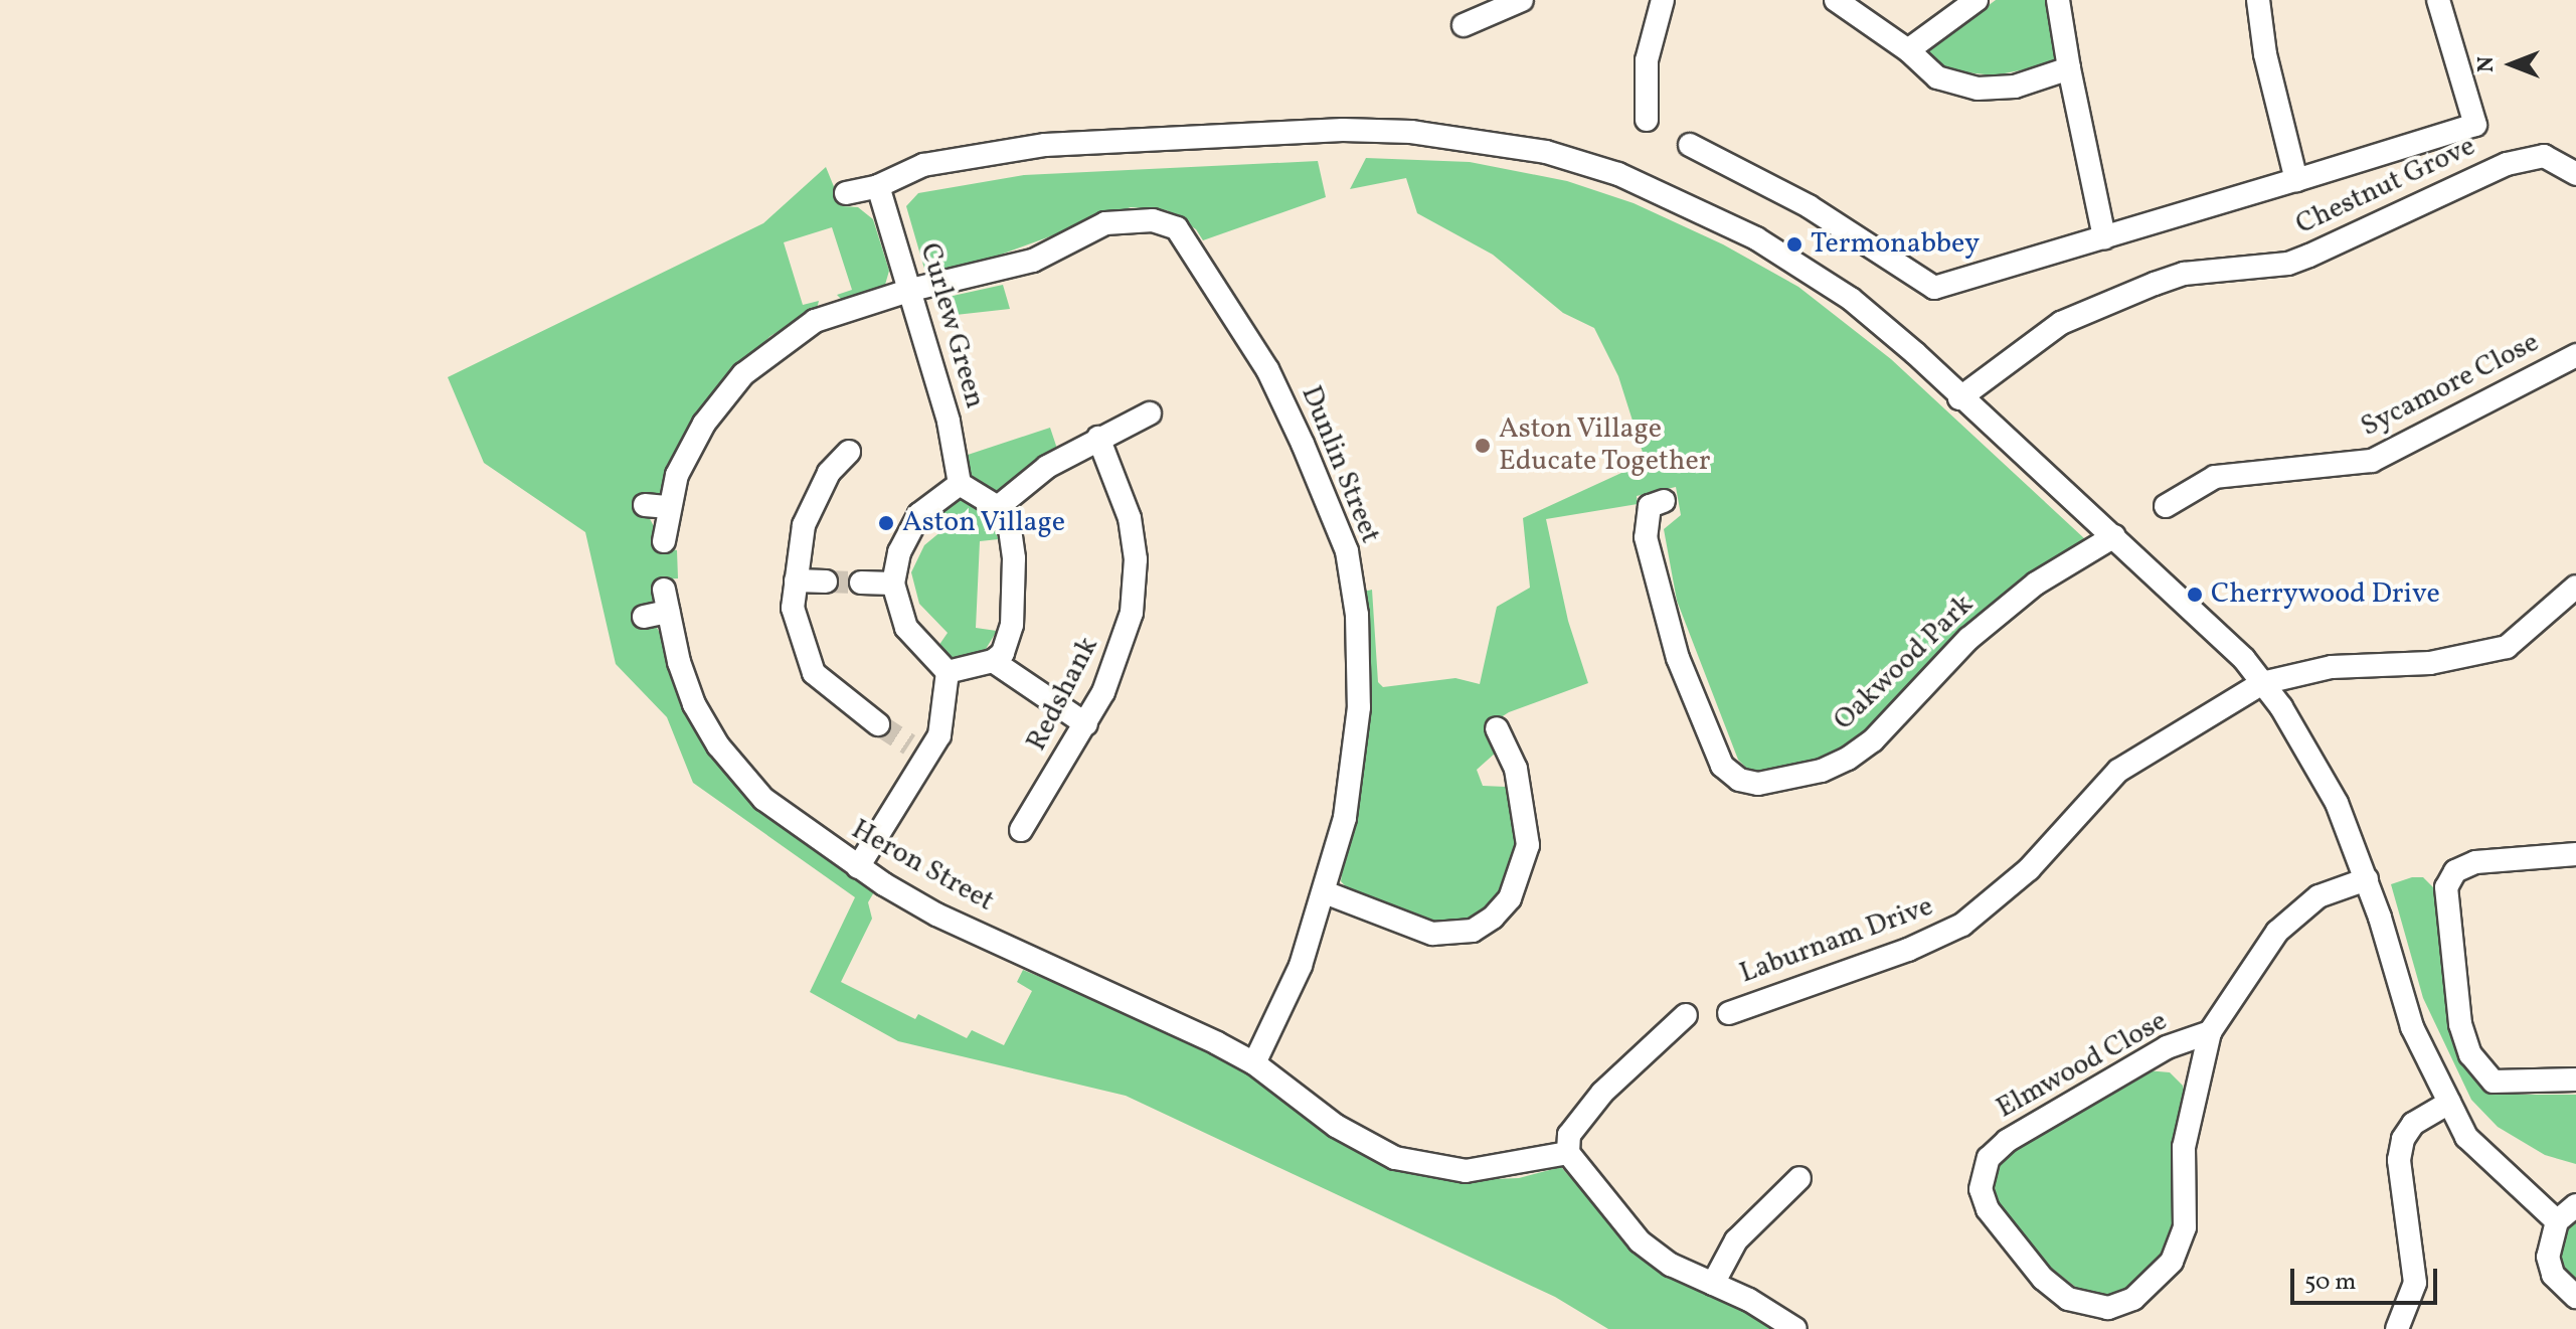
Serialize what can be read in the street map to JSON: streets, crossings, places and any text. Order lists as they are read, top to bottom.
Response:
{
  "streets": {
    "street": [
      "Chestnut Grove",
      "Curlew Green",
      "Sycamore Close",
      "Dunlin Street",
      "Oakwood Park",
      "Redshank",
      "Heron Street",
      "Laburnam Drive",
      "Elmwood Close"
    ]
  },
  "crossings": [
    ["Curlew Green", "Dunlin Street"],
    ["Dunlin Street", "Heron Street"]
  ],
  "places": [
    "Termonabbey",
    "Aston Village Educate Together",
    "Aston Village",
    "Cherrywood Drive"
  ],
  "scale_bar": "50 m",
  "north": "left"
}
